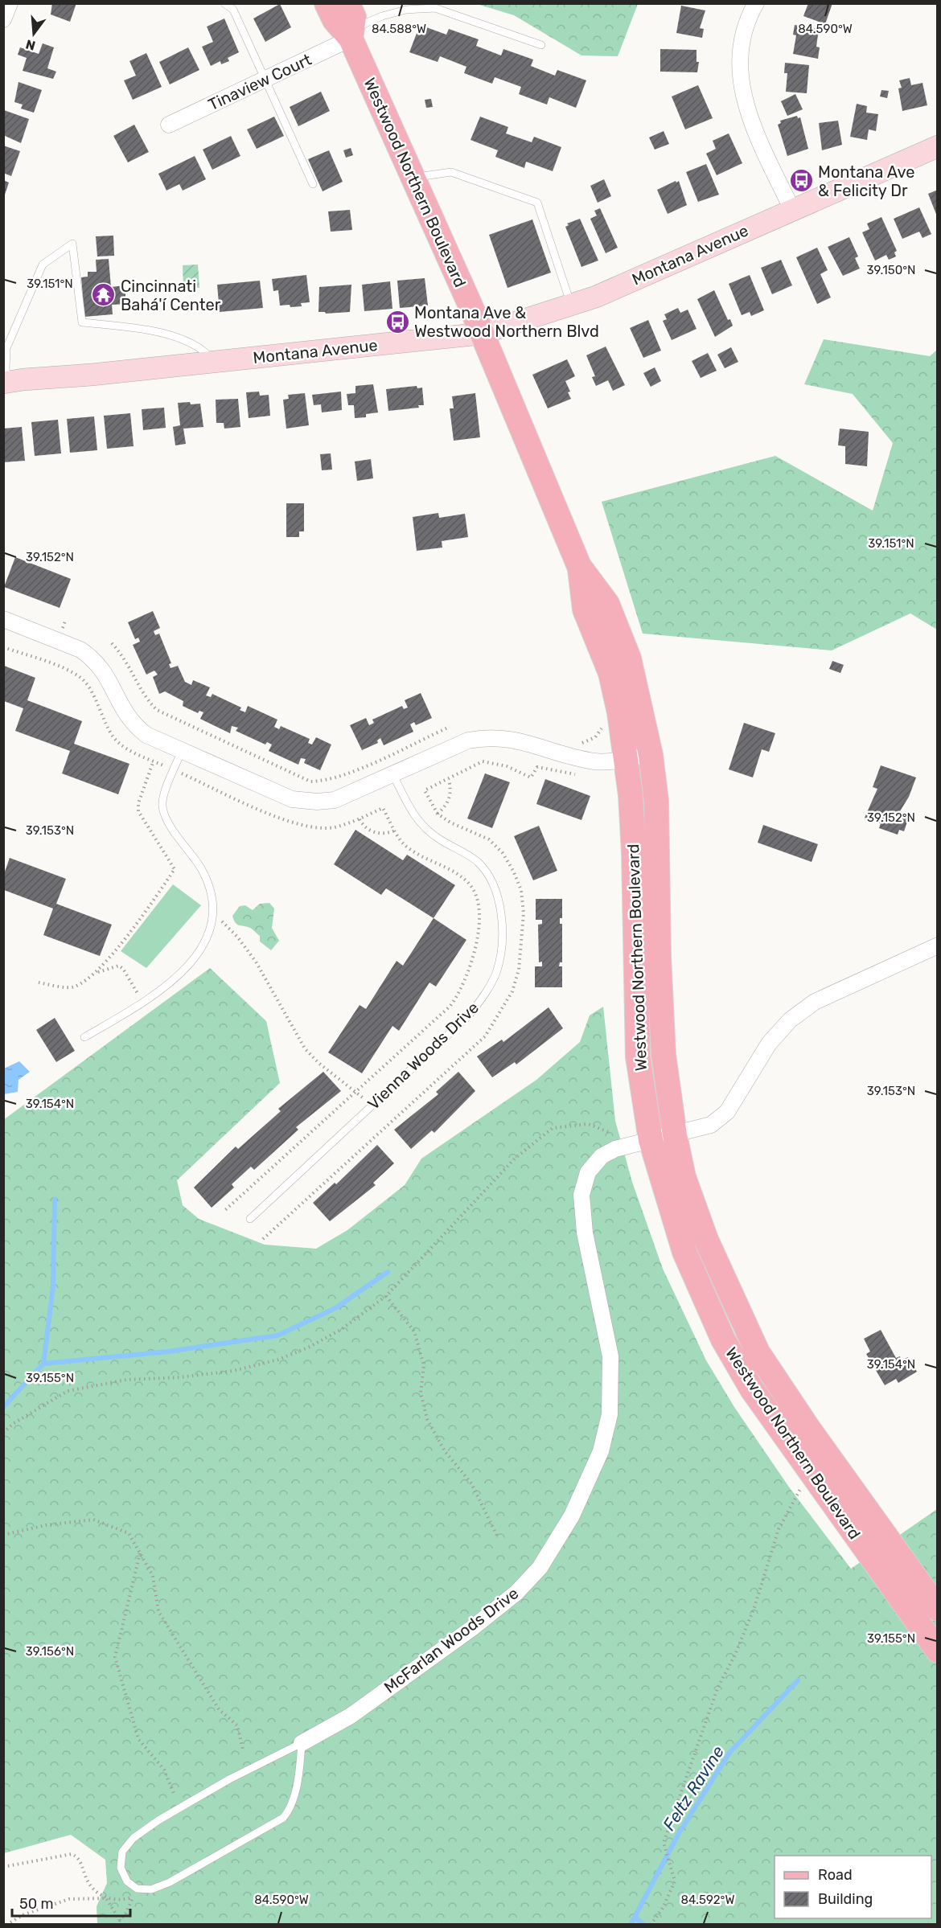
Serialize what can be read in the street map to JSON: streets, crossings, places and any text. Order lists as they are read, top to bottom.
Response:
{
  "streets": {
    "main road": ["Westwood Northern Boulevard"],
    "street": ["Tinaview Court", "Montana Avenue", "McFarlan Woods Drive"],
    "lane": ["Vienna Woods Drive"]
  },
  "crossings": [
    ["Tinaview Court", "Westwood Northern Boulevard"],
    ["Westwood Northern Boulevard", "Montana Avenue"],
    ["Westwood Northern Boulevard", "McFarlan Woods Drive"]
  ],
  "water": ["Feltz Ravine"],
  "places": {
    "bus stop": ["Montana Ave & Felicity Dr", "Montana Ave & Westwood Northern Blvd"],
    "temple": ["Cincinnati Bahá'í Center"]
  },
  "legend": ["Road", "Building"],
  "scale_bar": "50 m",
  "north": "bottom",
  "coordinates": [
    "84.588°W",
    "84.590°W",
    "39.150°N",
    "39.151°N",
    "39.152°N",
    "39.153°N",
    "39.154°N",
    "39.155°N",
    "39.156°N",
    "84.592°W"
  ]
}
